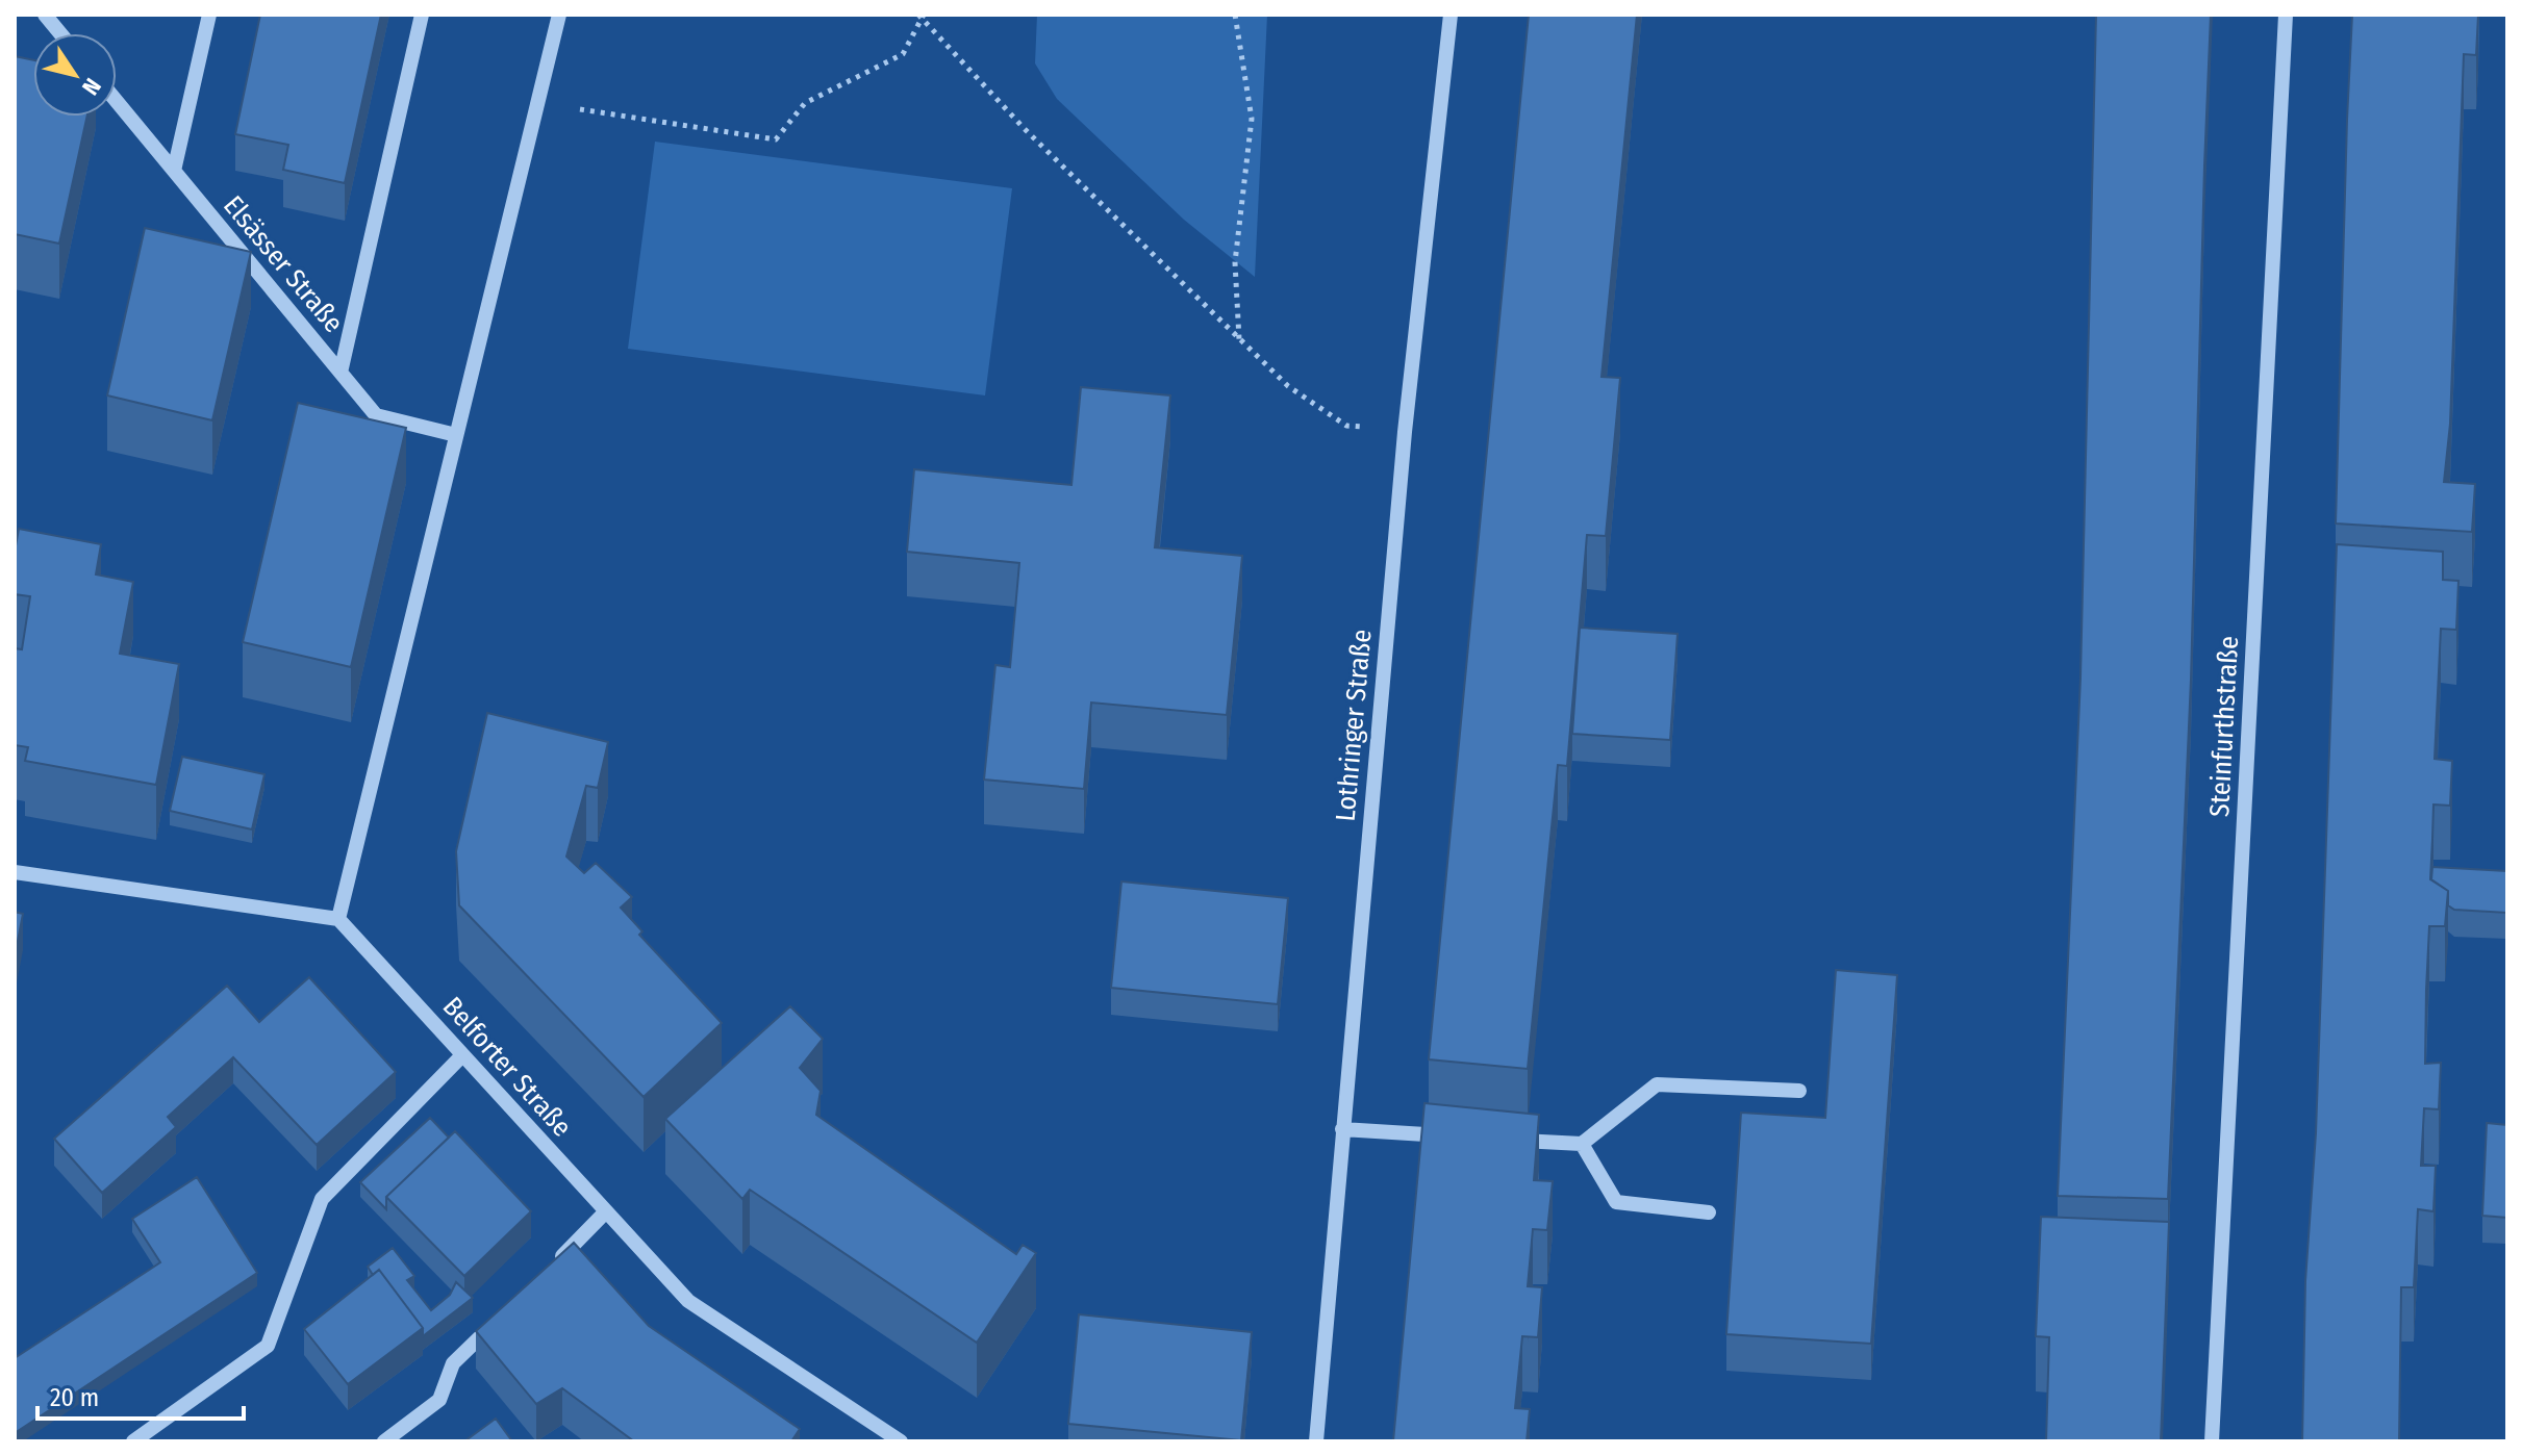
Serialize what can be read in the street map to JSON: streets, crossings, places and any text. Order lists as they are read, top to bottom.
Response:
{
  "streets": {
    "street": [
      "Elsässer Straße",
      "Lothringer Straße",
      "Steinfurthstraße",
      "Belforter Straße"
    ]
  },
  "scale_bar": "20 m",
  "north": "bottom right"
}
